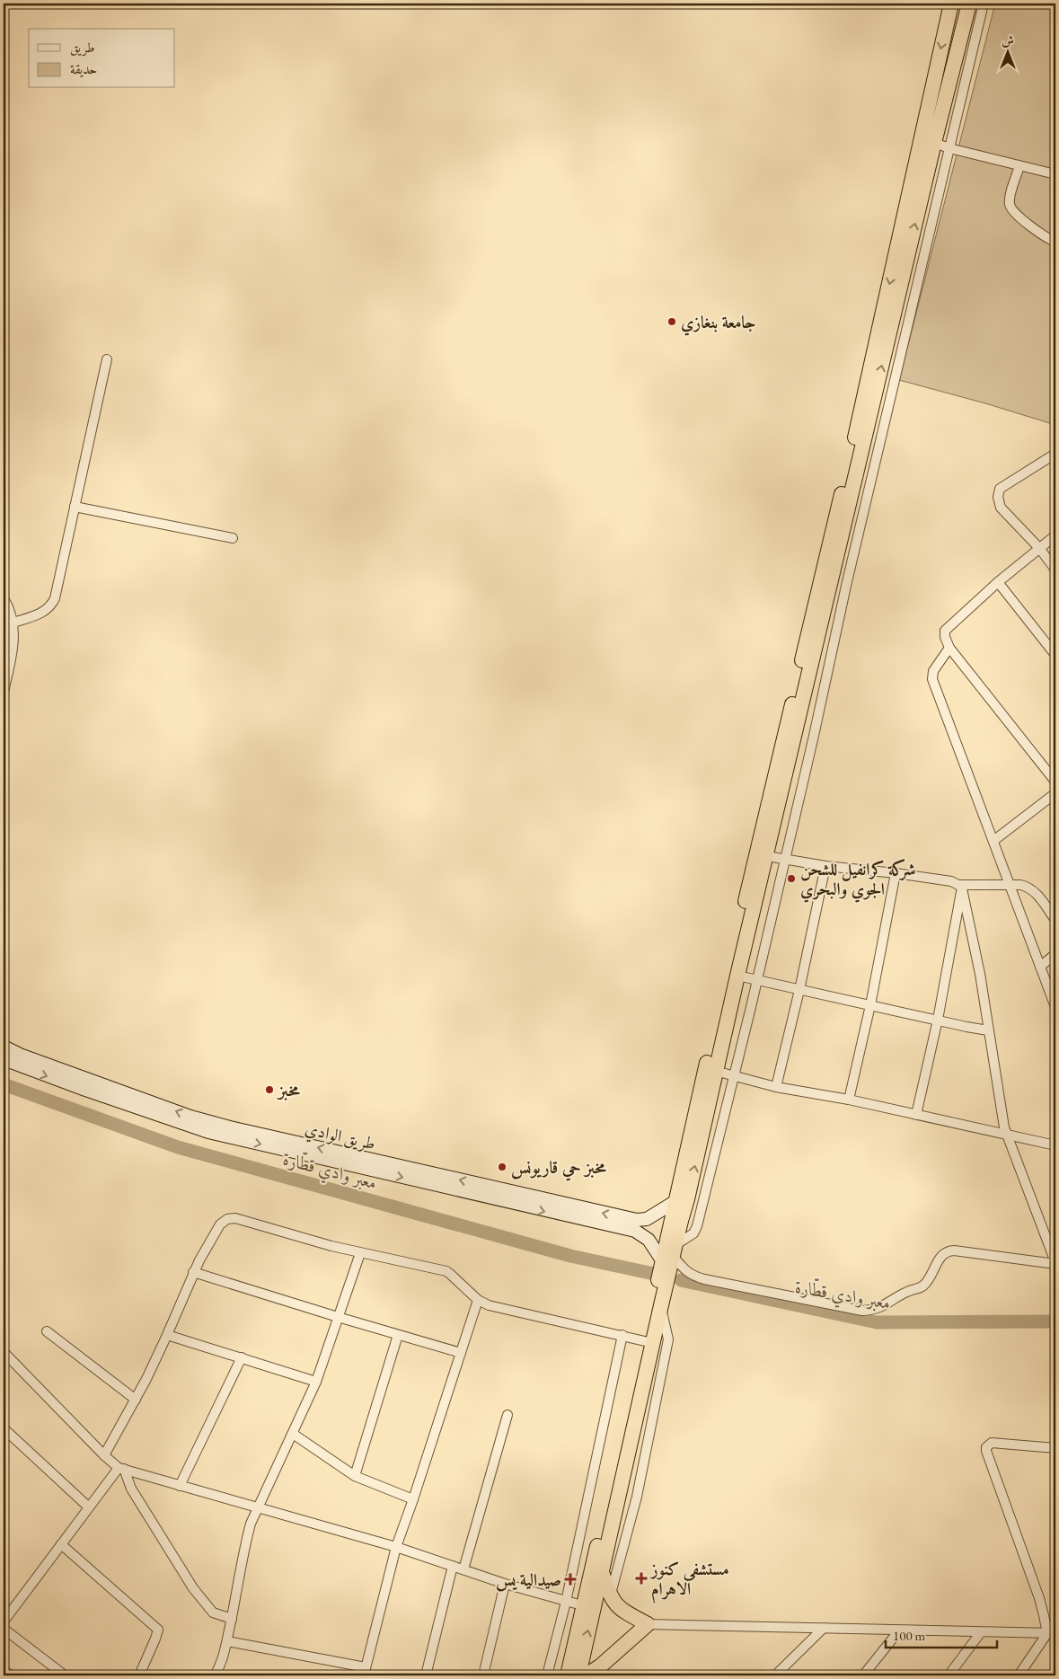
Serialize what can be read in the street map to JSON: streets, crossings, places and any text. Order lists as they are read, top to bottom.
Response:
{
  "streets": {
    "main road": ["طريق الوادي"]
  },
  "water": ["معبر وادي قطّارة"],
  "places": {
    "other": [
      "جامعة بنغازي",
      "شركة كرانفيل للشحن الجوي والبحري",
      "مخبز",
      "مخبز حي قاريونس"
    ],
    "health": ["مستشفى كنوز الاهرام", "صيدالية يس"]
  },
  "legend": ["طريق", "حديقة"],
  "scale_bar": "100 m",
  "north": "top"
}
